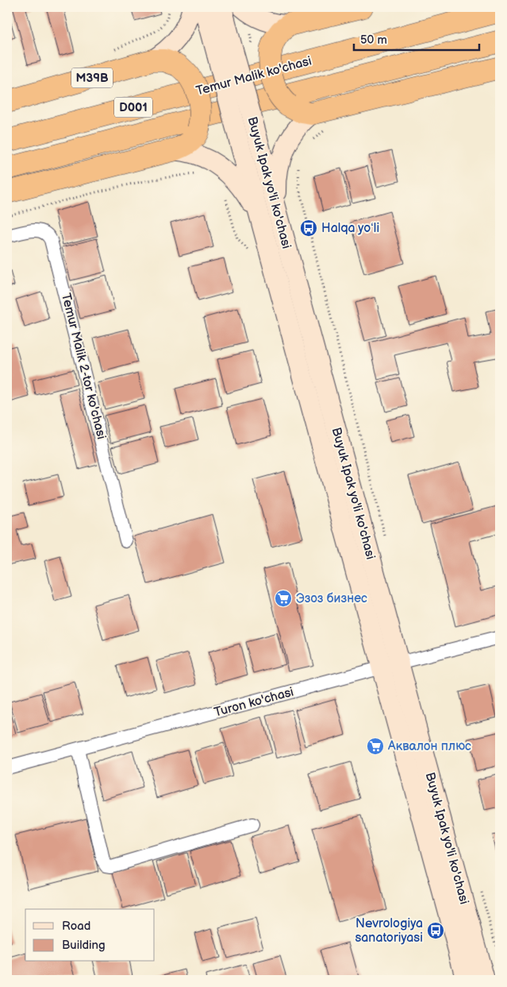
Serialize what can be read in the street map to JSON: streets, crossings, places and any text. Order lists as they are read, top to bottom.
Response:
{
  "streets": {
    "highway": ["Temur Malik ko'chasi", "M39B", "D001"],
    "main road": ["Buyuk Ipak yo'li ko'chasi"],
    "street": ["Temur Malik 2-tor ko'chasi", "Turon ko'chasi"]
  },
  "crossings": [
    ["Buyuk Ipak yo'li ko'chasi", "Turon ko'chasi"]
  ],
  "places": {
    "bus stop": ["Halqa yoʻli", "Nevrologiya sanatoriyasi"],
    "supermarket": ["Эзоз бизнес", "Аквалон плюс"]
  },
  "legend": ["Road", "Building"],
  "scale_bar": "50 m"
}
